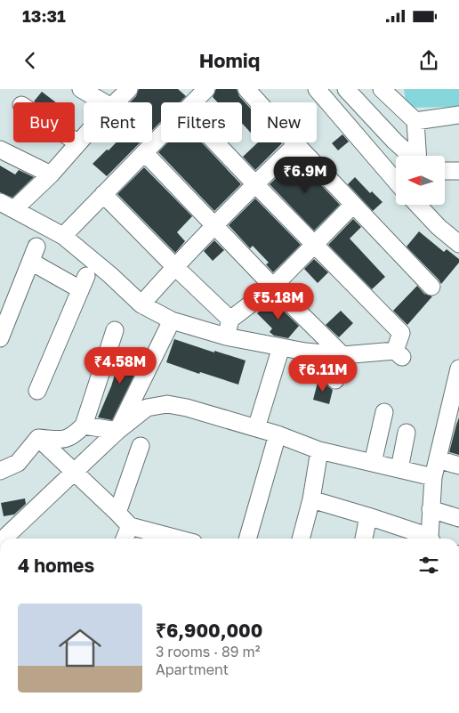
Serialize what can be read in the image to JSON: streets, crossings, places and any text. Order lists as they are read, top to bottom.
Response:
{
  "north": "left",
  "page": {
    "status": "13:31",
    "header": "Homiq",
    "chip": [
      "Buy",
      "Rent",
      "Filters",
      "New"
    ],
    "price": [
      "₹6.9M",
      "₹5.18M",
      "₹4.58M",
      "₹6.11M"
    ],
    "heading": "4 homes",
    "list": [
      {
        "name": "₹6,900,000",
        "note": "3 rooms · 89 m² · Apartment"
      }
    ]
  }
}
